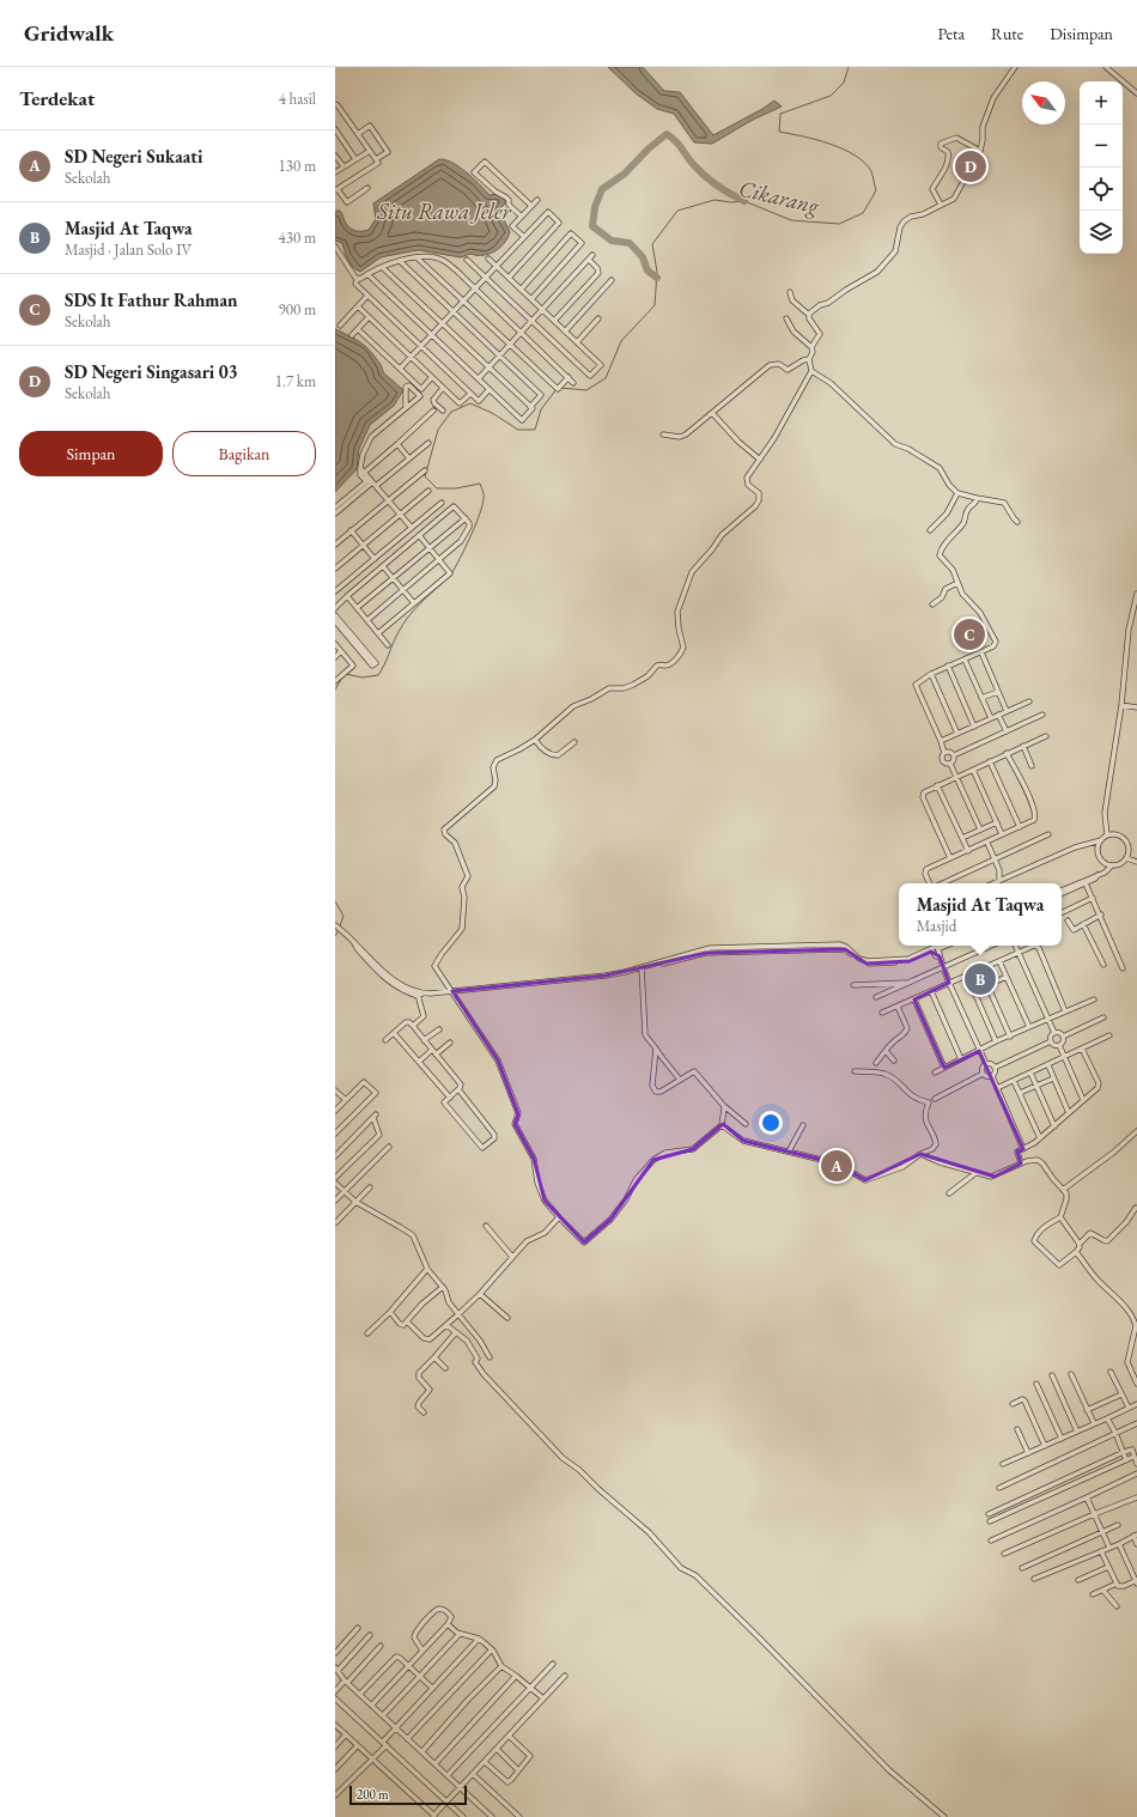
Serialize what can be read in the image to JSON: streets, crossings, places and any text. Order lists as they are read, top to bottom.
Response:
{
  "water": ["Cikarang", "Situ Rawa Jeler"],
  "scale_bar": "200 m",
  "north": "top left",
  "page": {
    "header": "Gridwalk",
    "nav": ["Peta", "Rute", "Disimpan"],
    "heading": ["Terdekat", "4 hasil"],
    "map_buttons": ["+", "−"],
    "list": [
      {
        "mark": "A",
        "name": "SD Negeri Sukaati",
        "note": "Sekolah",
        "value": "130 m"
      },
      {
        "mark": "B",
        "name": "Masjid At Taqwa",
        "note": "Masjid · Jalan Solo IV",
        "value": "430 m"
      },
      {
        "mark": "C",
        "name": "SDS It Fathur Rahman",
        "note": "Sekolah",
        "value": "900 m"
      },
      {
        "mark": "D",
        "name": "SD Negeri Singasari 03",
        "note": "Sekolah",
        "value": "1.7 km"
      }
    ],
    "pins": [
      "D",
      "C",
      "B",
      "A"
    ],
    "buttons": ["Simpan", "Bagikan"],
    "popup": ["Masjid At Taqwa", "Masjid"],
    "scale": "200 m"
  }
}
